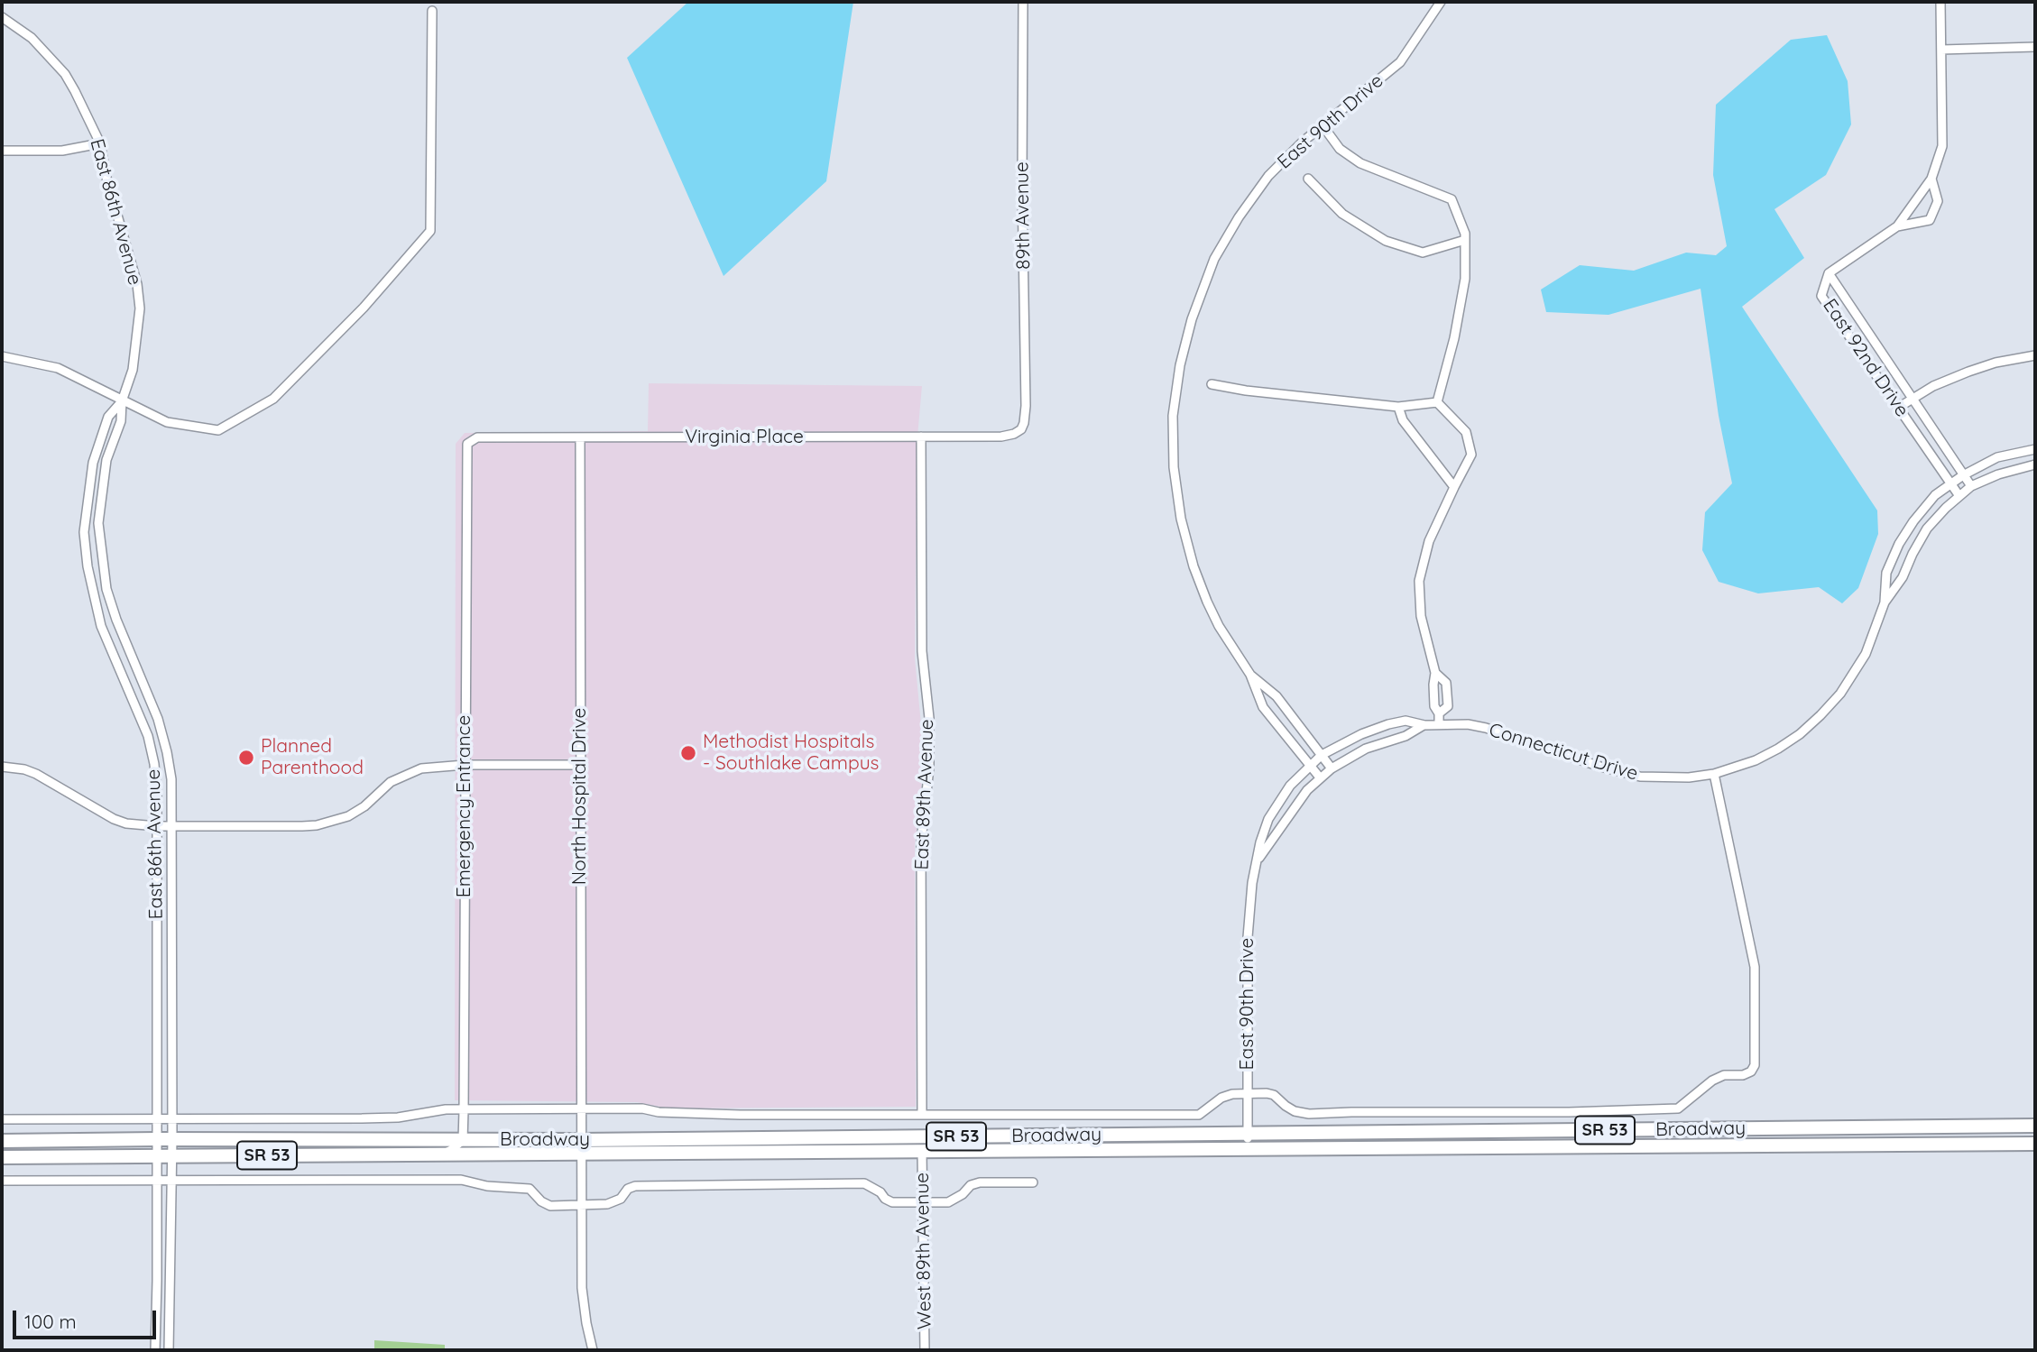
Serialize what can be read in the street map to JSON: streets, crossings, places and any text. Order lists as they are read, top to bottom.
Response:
{
  "streets": {
    "main road": ["Broadway", "SR 53"],
    "street": [
      "East 90th Drive",
      "East 86th Avenue",
      "89th Avenue",
      "East 92nd Drive",
      "Virginia Place",
      "Connecticut Drive",
      "East 89th Avenue",
      "North Hospital Drive",
      "Emergency Entrance",
      "West 89th Avenue"
    ]
  },
  "crossings": [
    ["East 90th Drive", "Connecticut Drive"],
    ["East 90th Drive", "Broadway"],
    ["East 86th Avenue", "Broadway"],
    ["89th Avenue", "Virginia Place"],
    ["East 92nd Drive", "Connecticut Drive"],
    ["Virginia Place", "East 89th Avenue"],
    ["Virginia Place", "North Hospital Drive"],
    ["Virginia Place", "Emergency Entrance"],
    ["North Hospital Drive", "Broadway"],
    ["Emergency Entrance", "Broadway"],
    ["Broadway", "West 89th Avenue"]
  ],
  "places": ["Methodist Hospitals - Southlake Campus", "Planned Parenthood"],
  "scale_bar": "100 m"
}
